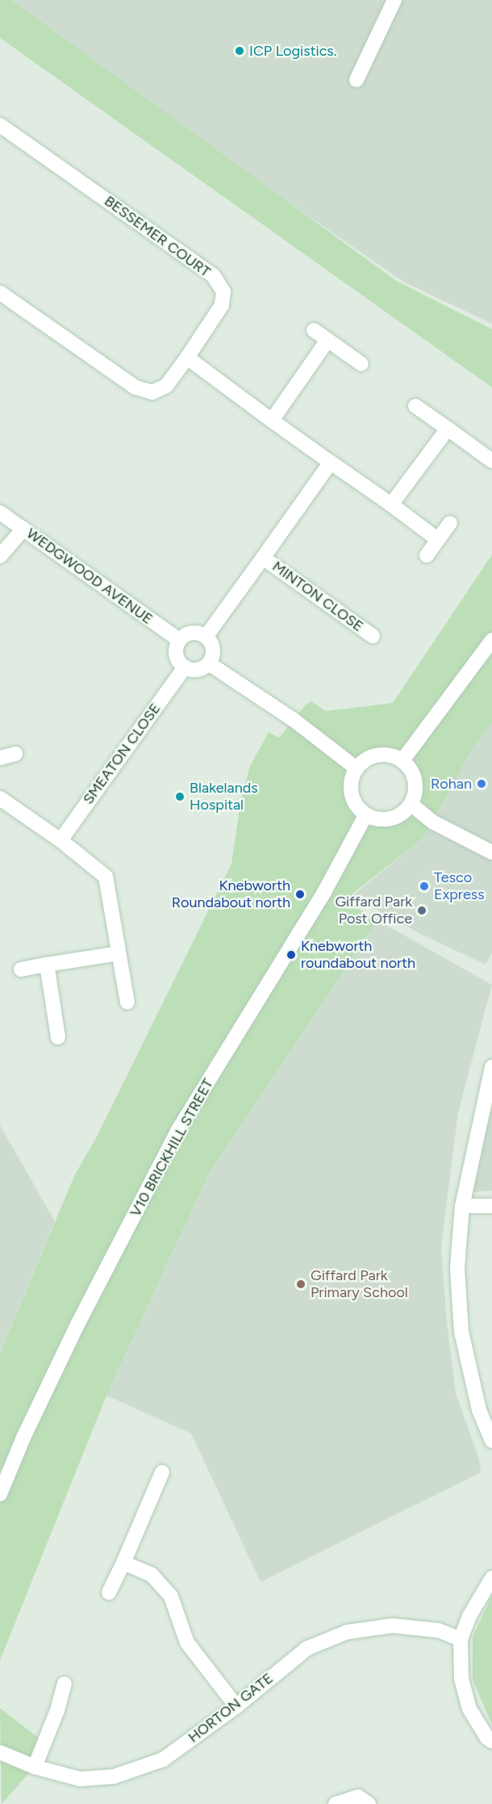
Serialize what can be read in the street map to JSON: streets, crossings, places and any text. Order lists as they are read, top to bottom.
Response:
{
  "streets": {
    "street": [
      "BESSEMER COURT",
      "WEDGWOOD AVENUE",
      "MINTON CLOSE",
      "SMEATON CLOSE",
      "V10 BRICKHILL STREET",
      "HORTON GATE"
    ]
  },
  "crossings": [
    ["WEDGWOOD AVENUE", "MINTON CLOSE"],
    ["WEDGWOOD AVENUE", "SMEATON CLOSE"],
    ["MINTON CLOSE", "SMEATON CLOSE"]
  ],
  "places": [
    "ICP Logistics.",
    "Rohan",
    "Blakelands Hospital",
    "Tesco Express",
    "Knebworth Roundabout north",
    "Giffard Park Post Office",
    "Knebworth roundabout north",
    "Giffard Park Primary School"
  ]
}
